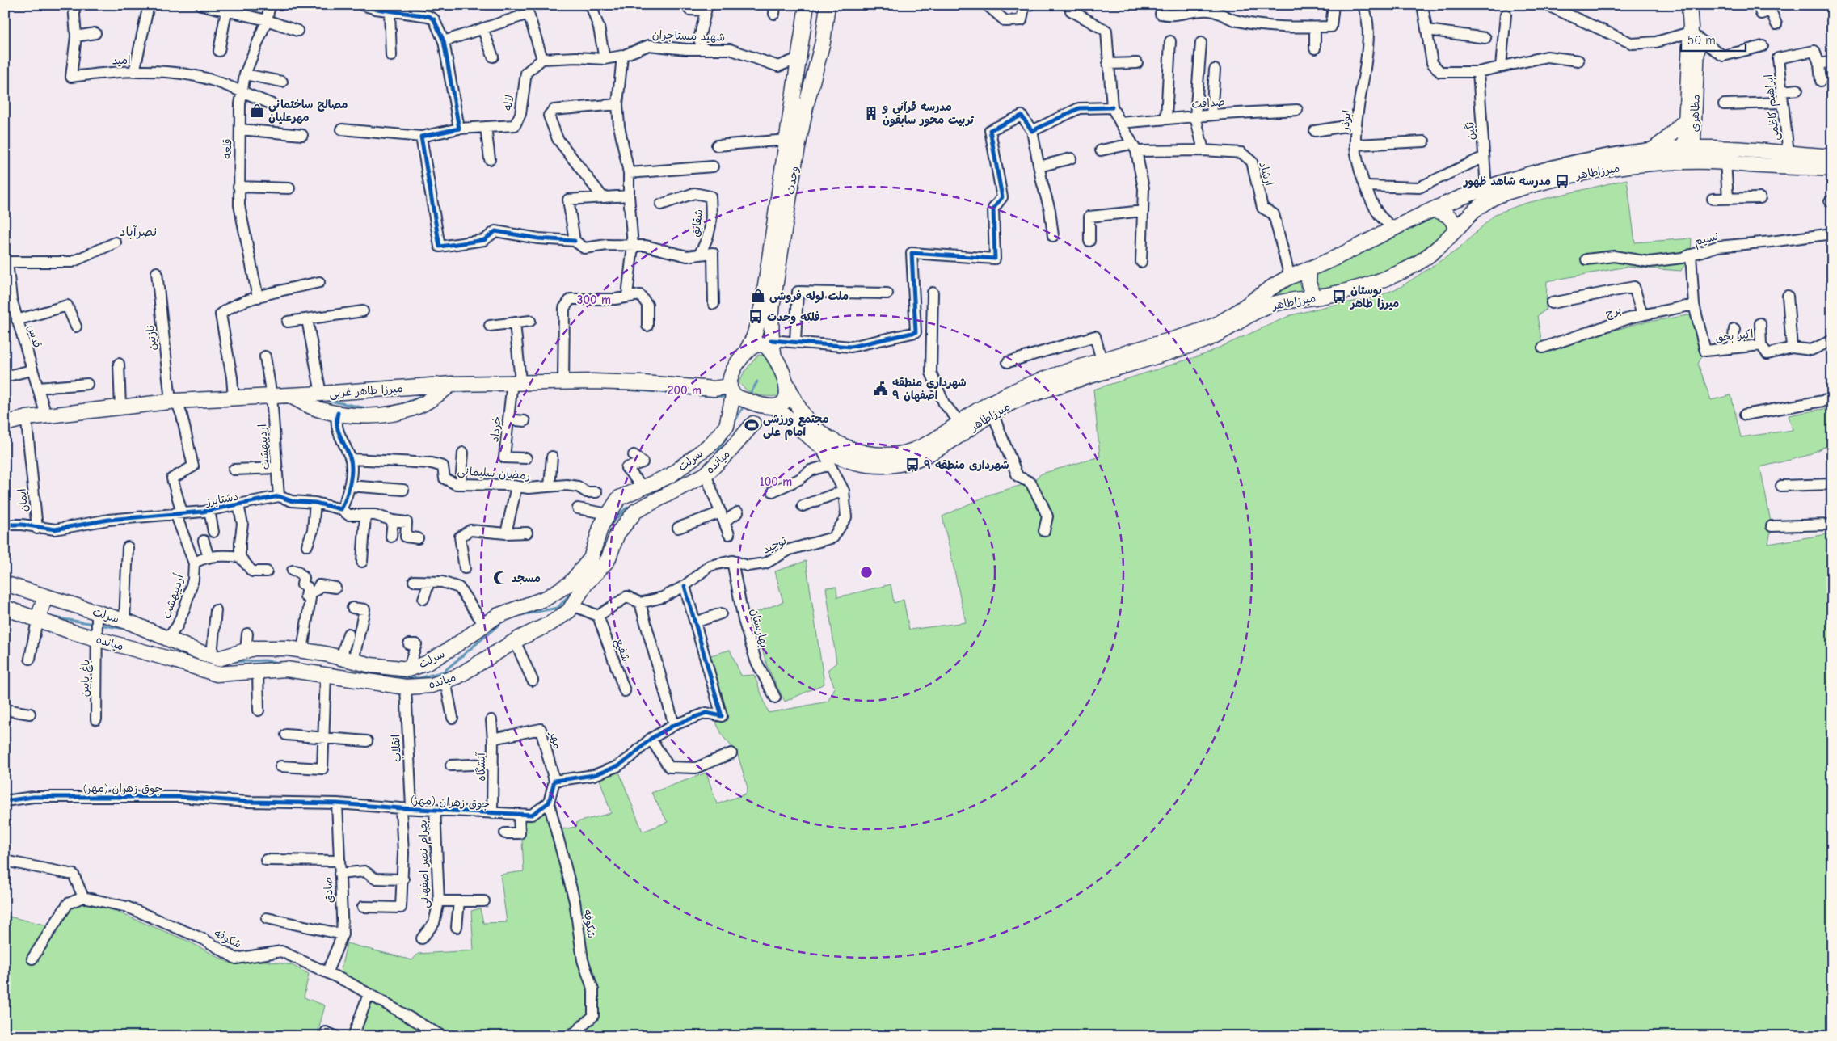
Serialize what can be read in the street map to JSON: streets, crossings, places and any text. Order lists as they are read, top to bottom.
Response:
{
  "streets": {
    "main road": [
      "مظاهری",
      "میرزاطاهر",
      "وحدت",
      "میرزا طاهر غربی",
      "سرلت",
      "میانده"
    ],
    "street": [
      "شهید مستاجران",
      "امید",
      "لاله",
      "صداقت",
      "ابراهیم کاظمی",
      "ابوذر",
      "نگین",
      "قلعه",
      "ارشاد",
      "شقایق",
      "نسیم",
      "برج",
      "اکبر بحق",
      "قدس",
      "نازنین",
      "خرداد",
      "اردیبهشت",
      "رمضان سلیمانی",
      "دشتابرز",
      "ایمان",
      "توحید",
      "اُردیبهشت",
      "بهارستان",
      "شفیع",
      "باغ پایین",
      "مهر",
      "انقلاب",
      "آتشگاه",
      "جوق زهران (مهر)",
      "بهرام نصر اصفهانی",
      "صادق",
      "شکوفه"
    ]
  },
  "crossings": [
    ["شهید مستاجران", "لاله"],
    ["شهید مستاجران", "وحدت"],
    ["امید", "قلعه"],
    ["ابراهیم کاظمی", "میرزاطاهر"],
    ["مظاهری", "میرزاطاهر"],
    ["ابوذر", "میرزاطاهر"],
    ["نگین", "میرزاطاهر"],
    ["میرزاطاهر", "ارشاد"],
    ["میرزاطاهر", "وحدت"],
    ["میرزاطاهر", "میرزا طاهر غربی"],
    ["میرزاطاهر", "سرلت"],
    ["میرزاطاهر", "توحید"],
    ["وحدت", "میرزا طاهر غربی"],
    ["وحدت", "سرلت"],
    ["نسیم", "اکبر بحق"],
    ["برج", "اکبر بحق"],
    ["قدس", "میرزا طاهر غربی"],
    ["نازنین", "میرزا طاهر غربی"],
    ["نازنین", "دشتابرز"],
    ["نازنین", "اُردیبهشت"],
    ["میرزا طاهر غربی", "خرداد"],
    ["میرزا طاهر غربی", "اردیبهشت"],
    ["میرزا طاهر غربی", "سرلت"],
    ["اردیبهشت", "دشتابرز"],
    ["سرلت", "میانده"],
    ["سرلت", "اُردیبهشت"],
    ["سرلت", "باغ پایین"],
    ["میانده", "باغ پایین"],
    ["میانده", "انقلاب"],
    ["دشتابرز", "ایمان"],
    ["دشتابرز", "اُردیبهشت"],
    ["توحید", "بهارستان"],
    ["توحید", "شفیع"],
    ["مهر", "آتشگاه"],
    ["انقلاب", "جوق زهران (مهر)"],
    ["آتشگاه", "جوق زهران (مهر)"],
    ["جوق زهران (مهر)", "بهرام نصر اصفهانی"],
    ["جوق زهران (مهر)", "صادق"],
    ["جوق زهران (مهر)", "شکوفه"],
    ["صادق", "شکوفه"]
  ],
  "districts": ["نصرآباد"],
  "places": {
    "shop": ["مصالح ساختمانی مهرعلیان", "ملت لوله فروشی"],
    "building": ["مدرسه قرآنی و تربیت محور سابقون"],
    "bus stop": [
      "مدرسه شاهد ظهور",
      "بوستان میرزا طاهر",
      "فلکه وحدت",
      "شهرداری منطقه ۹"
    ],
    "public building": ["شهرداری منطقه ۹ اصفهان"],
    "sports": ["مجتمع ورزشی امام علی"],
    "mosque": ["مسجد"]
  },
  "scale_bar": "50 m",
  "rings": ["300 m", "200 m", "100 m"]
}
